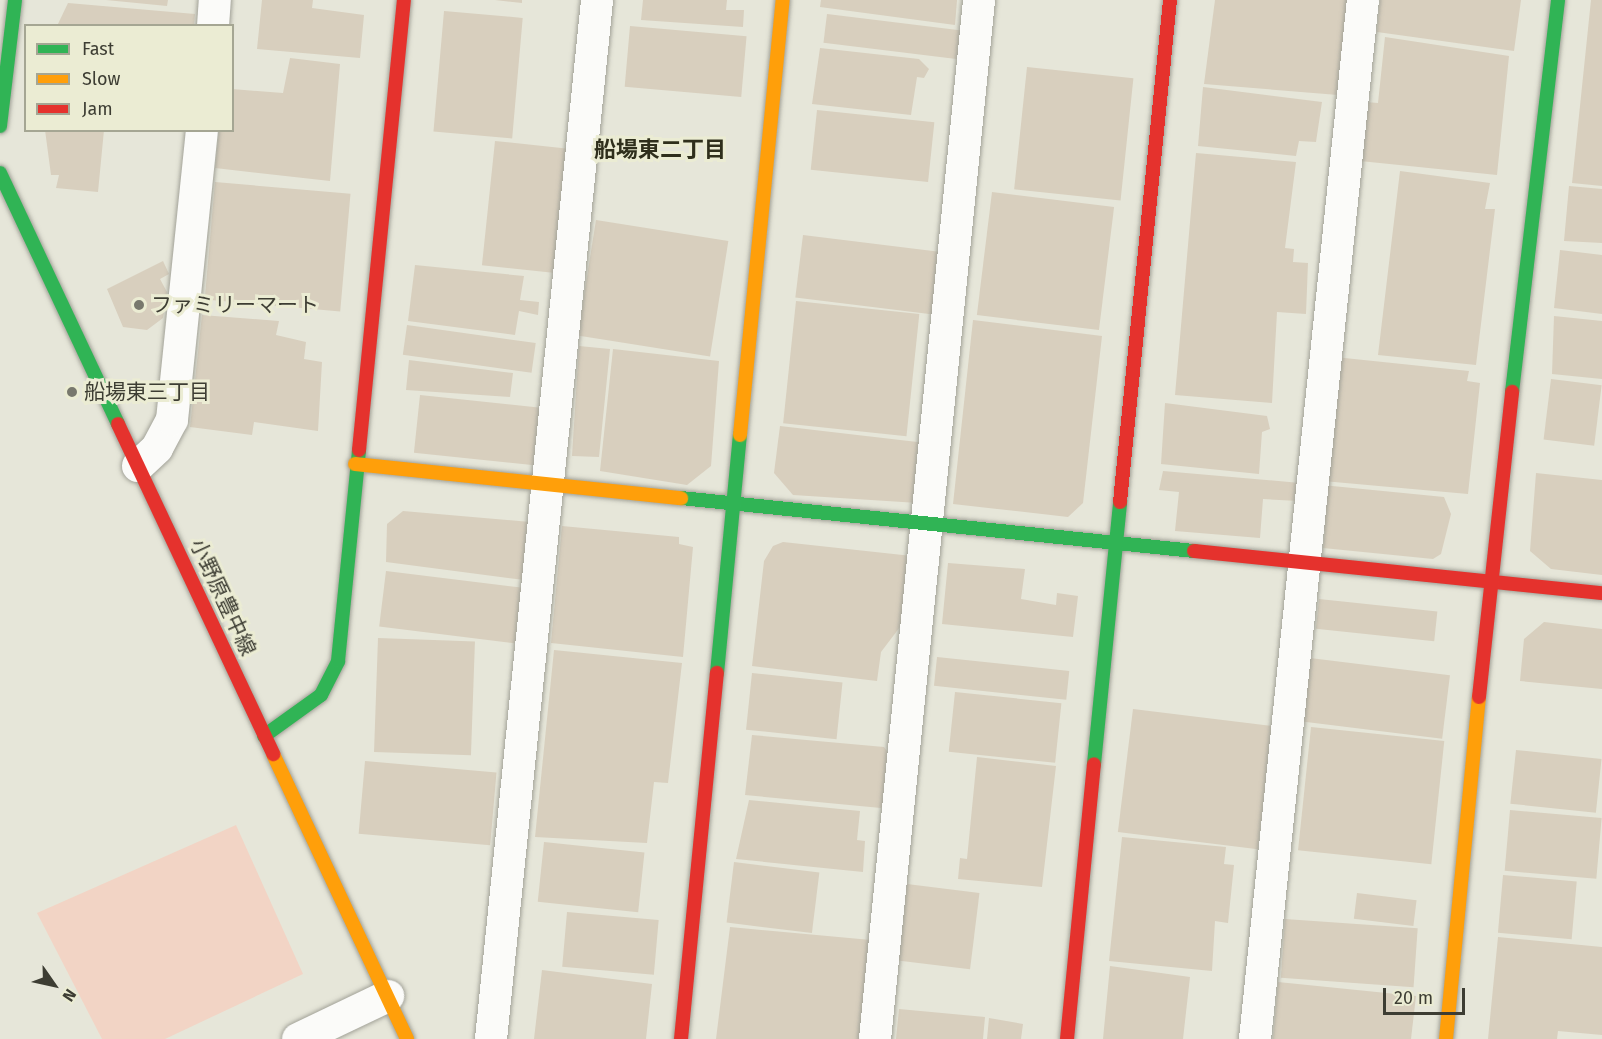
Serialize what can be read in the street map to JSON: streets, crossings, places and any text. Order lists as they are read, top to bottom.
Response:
{
  "streets": {
    "street": ["小野原豊中線"]
  },
  "districts": ["船場東二丁目"],
  "places": ["ファミリーマート", "船場東三丁目"],
  "legend": ["Fast", "Slow", "Jam"],
  "scale_bar": "20 m",
  "north": "bottom right"
}
